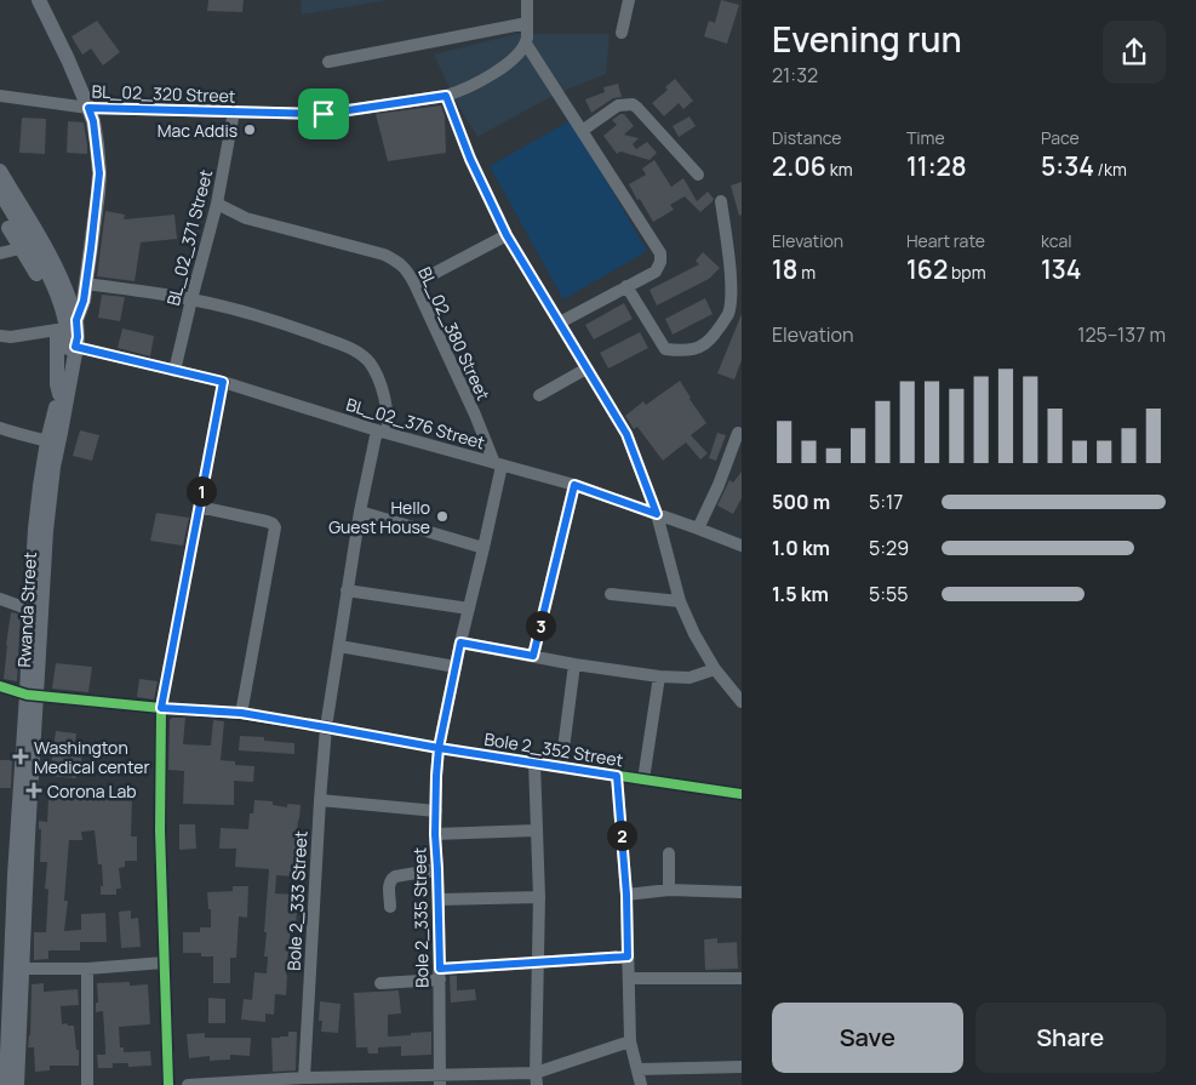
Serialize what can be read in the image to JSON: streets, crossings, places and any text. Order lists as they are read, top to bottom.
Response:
{
  "streets": {
    "main road": ["Rwanda Street"],
    "street": [
      "BL_02_320 Street",
      "BL_02_371 Street",
      "BL_02_380 Street",
      "BL_02_376 Street",
      "Bole 2_352 Street",
      "Bole 2_333 Street",
      "Bole 2_335 Street"
    ]
  },
  "crossings": [
    ["BL_02_320 Street", "BL_02_371 Street"],
    ["BL_02_320 Street", "Rwanda Street"],
    ["BL_02_371 Street", "BL_02_380 Street"],
    ["BL_02_371 Street", "BL_02_376 Street"],
    ["BL_02_371 Street", "Bole 2_333 Street"],
    ["BL_02_380 Street", "BL_02_376 Street"],
    ["BL_02_380 Street", "Bole 2_335 Street"],
    ["BL_02_376 Street", "Rwanda Street"],
    ["BL_02_376 Street", "Bole 2_333 Street"],
    ["BL_02_376 Street", "Bole 2_335 Street"],
    ["Rwanda Street", "Bole 2_352 Street"],
    ["Rwanda Street", "Bole 2_333 Street"],
    ["Bole 2_352 Street", "Bole 2_333 Street"],
    ["Bole 2_352 Street", "Bole 2_335 Street"]
  ],
  "places": {
    "other": ["Mac Addis", "Hello Guest House"],
    "health": ["Washington Medical center", "Corona Lab"]
  },
  "page": {
    "heading": ["Evening run", "21:32"],
    "stats": [
      ["Distance", "2.06 km"],
      ["Time", "11:28"],
      ["Pace", "5:34 /km"],
      ["Elevation", "18 m"],
      ["Heart rate", "162 bpm"],
      ["kcal", "134"]
    ],
    "chart": ["Elevation", "125–137 m"],
    "pins": ["1", "3", "2"],
    "list": [
      {
        "name": "500 m",
        "note": "5:17"
      },
      {
        "name": "1.0 km",
        "note": "5:29"
      },
      {
        "name": "1.5 km",
        "note": "5:55"
      }
    ],
    "buttons": ["Save", "Share"]
  }
}
